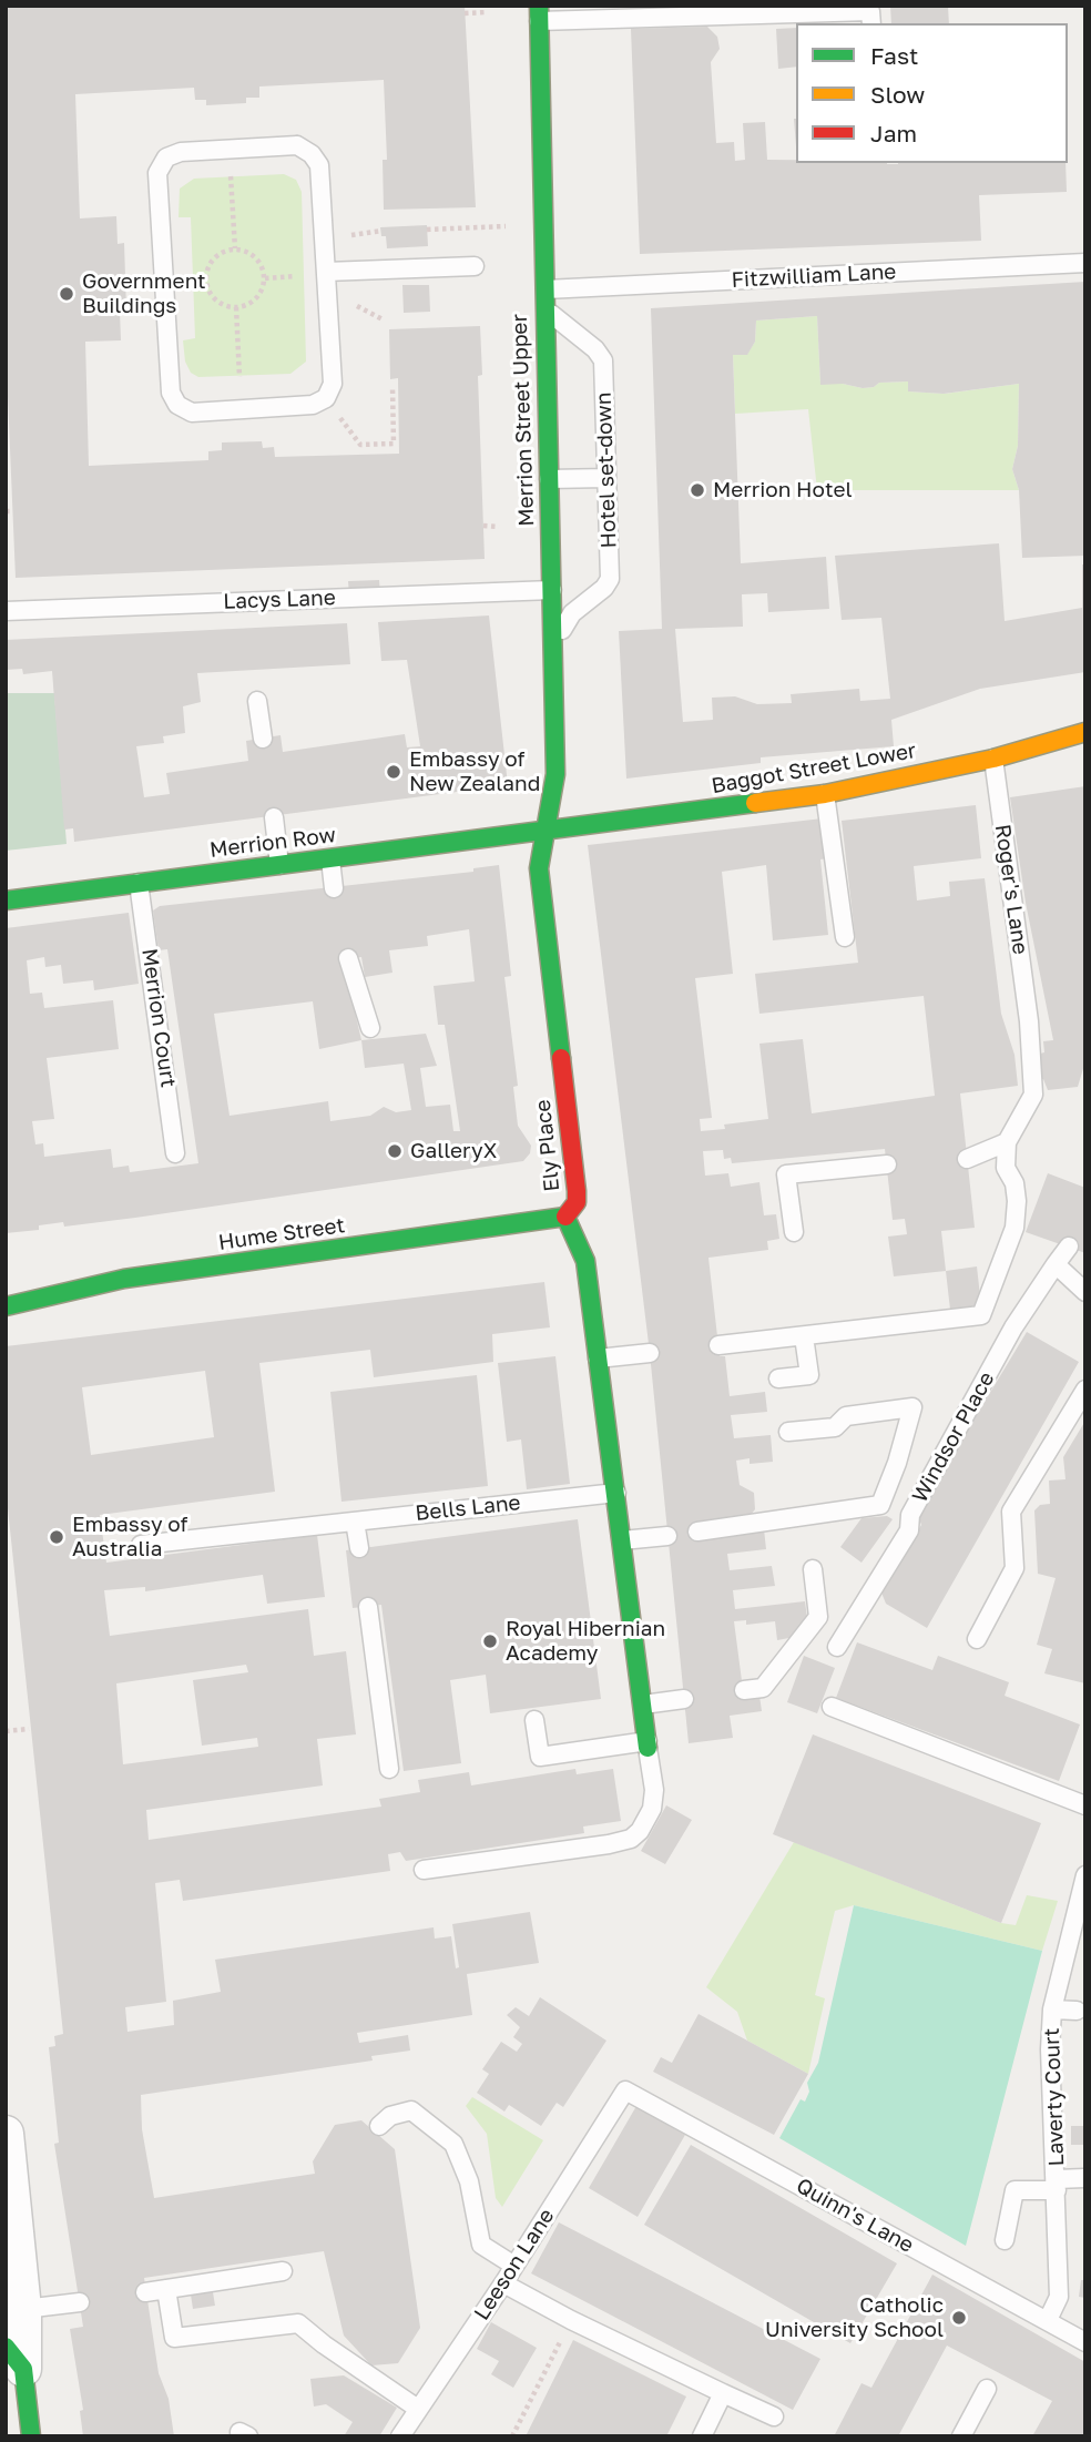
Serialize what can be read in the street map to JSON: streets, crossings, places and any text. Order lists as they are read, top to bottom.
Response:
{
  "streets": {
    "street": [
      "Merrion Street Upper",
      "Baggot Street Lower",
      "Merrion Row",
      "Ely Place",
      "Hume Street"
    ],
    "lane": [
      "Fitzwilliam Lane",
      "Hotel set-down",
      "Lacys Lane",
      "Roger's Lane",
      "Merrion Court",
      "Windsor Place",
      "Bells Lane",
      "Laverty Court",
      "Quinn's Lane",
      "Leeson Lane"
    ]
  },
  "crossings": [
    ["Fitzwilliam Lane", "Merrion Street Upper"],
    ["Fitzwilliam Lane", "Hotel set-down"],
    ["Merrion Street Upper", "Hotel set-down"],
    ["Merrion Street Upper", "Lacys Lane"],
    ["Merrion Street Upper", "Baggot Street Lower"],
    ["Merrion Street Upper", "Merrion Row"],
    ["Merrion Street Upper", "Ely Place"],
    ["Baggot Street Lower", "Merrion Row"],
    ["Baggot Street Lower", "Roger's Lane"],
    ["Baggot Street Lower", "Ely Place"],
    ["Merrion Row", "Merrion Court"],
    ["Merrion Row", "Ely Place"],
    ["Ely Place", "Hume Street"],
    ["Ely Place", "Bells Lane"],
    ["Laverty Court", "Quinn's Lane"],
    ["Quinn's Lane", "Leeson Lane"]
  ],
  "places": [
    "Government Buildings",
    "Merrion Hotel",
    "Embassy of New Zealand",
    "GalleryX",
    "Embassy of Australia",
    "Royal Hibernian Academy",
    "Catholic University School"
  ],
  "legend": ["Fast", "Slow", "Jam"]
}
